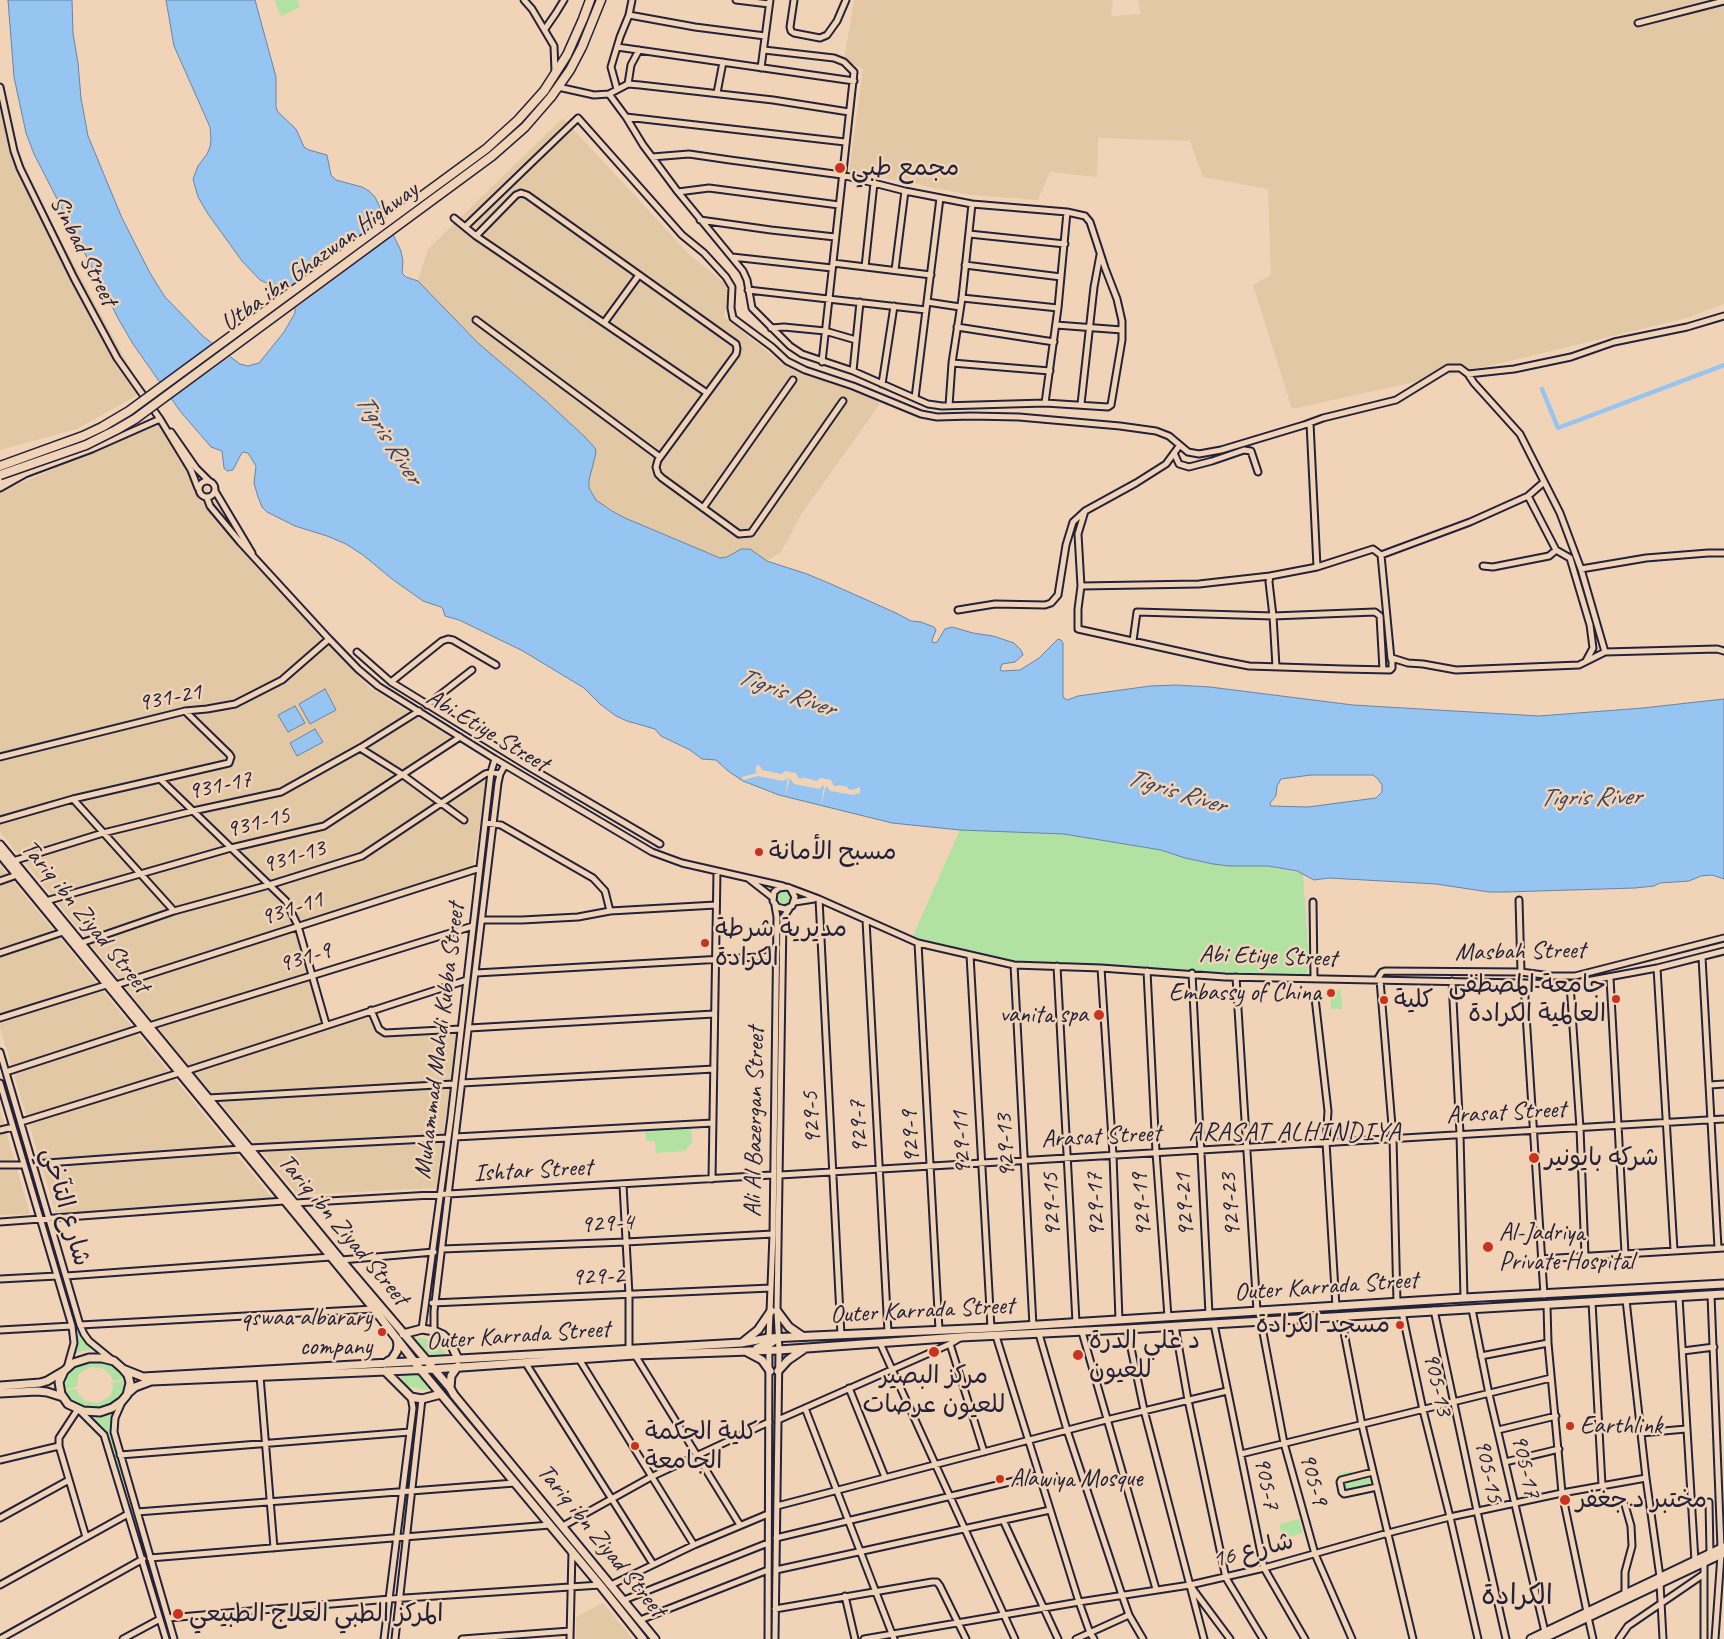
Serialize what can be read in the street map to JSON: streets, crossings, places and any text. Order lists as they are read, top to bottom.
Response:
{
  "streets": {
    "highway": ["Utba ibn Ghazwan Highway"],
    "main road": ["Tariq ibn Ziyad Street", "Outer Karrada Street"],
    "street": [
      "Sinbad Street",
      "931-21",
      "Abi Etiye Street",
      "931-17",
      "931-15",
      "931-13",
      "931-11",
      "Masbah Street",
      "931-9",
      "Muhammad Mahdi Kubba Street",
      "Arasat Street",
      "929-5",
      "Ali Al Bazergan Street",
      "929-7",
      "929-9",
      "929-11",
      "929-13",
      "Ishtar Street",
      "929-15",
      "929-17",
      "929-19",
      "929-21",
      "929-23",
      "شارع التآخي",
      "929-4",
      "929-2",
      "905-13",
      "905-17",
      "905-15",
      "905-9",
      "905-7",
      "شارع 16"
    ]
  },
  "crossings": [
    ["Sinbad Street", "Abi Etiye Street"],
    ["931-21", "Abi Etiye Street"],
    ["Abi Etiye Street", "931-17"],
    ["Abi Etiye Street", "931-15"],
    ["Abi Etiye Street", "Masbah Street"],
    ["Abi Etiye Street", "Muhammad Mahdi Kubba Street"],
    ["Abi Etiye Street", "929-5"],
    ["Abi Etiye Street", "Ali Al Bazergan Street"],
    ["Abi Etiye Street", "929-7"],
    ["Abi Etiye Street", "929-9"],
    ["Abi Etiye Street", "929-11"],
    ["Abi Etiye Street", "929-13"],
    ["Abi Etiye Street", "929-15"],
    ["Abi Etiye Street", "929-17"],
    ["Abi Etiye Street", "929-19"],
    ["Abi Etiye Street", "929-21"],
    ["Abi Etiye Street", "929-23"],
    ["931-17", "Tariq ibn Ziyad Street"],
    ["931-15", "Tariq ibn Ziyad Street"],
    ["931-13", "Tariq ibn Ziyad Street"],
    ["931-13", "Muhammad Mahdi Kubba Street"],
    ["931-11", "Tariq ibn Ziyad Street"],
    ["931-11", "Muhammad Mahdi Kubba Street"],
    ["Tariq ibn Ziyad Street", "931-9"],
    ["Tariq ibn Ziyad Street", "Ishtar Street"],
    ["Tariq ibn Ziyad Street", "Outer Karrada Street"],
    ["931-9", "Muhammad Mahdi Kubba Street"],
    ["931-9", "شارع التآخي"],
    ["Muhammad Mahdi Kubba Street", "Ishtar Street"],
    ["Muhammad Mahdi Kubba Street", "929-4"],
    ["Muhammad Mahdi Kubba Street", "929-2"],
    ["Arasat Street", "929-5"],
    ["Arasat Street", "Ali Al Bazergan Street"],
    ["Arasat Street", "929-7"],
    ["Arasat Street", "929-9"],
    ["Arasat Street", "929-11"],
    ["Arasat Street", "929-13"],
    ["Arasat Street", "929-15"],
    ["Arasat Street", "929-17"],
    ["Arasat Street", "929-19"],
    ["Arasat Street", "929-21"],
    ["Arasat Street", "929-23"],
    ["929-5", "Outer Karrada Street"],
    ["Ali Al Bazergan Street", "Ishtar Street"],
    ["Ali Al Bazergan Street", "929-4"],
    ["Ali Al Bazergan Street", "929-2"],
    ["Ali Al Bazergan Street", "Outer Karrada Street"],
    ["929-7", "Outer Karrada Street"],
    ["929-9", "Outer Karrada Street"],
    ["929-11", "Outer Karrada Street"],
    ["929-13", "Outer Karrada Street"],
    ["929-15", "Outer Karrada Street"],
    ["929-17", "Outer Karrada Street"],
    ["929-19", "Outer Karrada Street"],
    ["929-21", "Outer Karrada Street"],
    ["929-23", "Outer Karrada Street"],
    ["شارع التآخي", "Outer Karrada Street"],
    ["Outer Karrada Street", "905-13"],
    ["Outer Karrada Street", "905-17"],
    ["Outer Karrada Street", "905-15"],
    ["Outer Karrada Street", "905-9"],
    ["Outer Karrada Street", "905-7"],
    ["905-13", "شارع 16"],
    ["905-17", "شارع 16"],
    ["905-15", "شارع 16"],
    ["905-9", "شارع 16"],
    ["905-7", "شارع 16"]
  ],
  "districts": ["ARASAT ALHINDIYA", "الكرادة"],
  "water": ["Tigris River"],
  "places": [
    "مجمع طبي",
    "مسبح الأمانة",
    "مديرية شرطة الكرادة",
    "Embassy of China",
    "جامعة المصطفى العالمية الكرادة",
    "كلية",
    "vanita spa",
    "شركه بايونير",
    "Al-Jadriya Private Hospital",
    "مسجد الكرادة",
    "qswaa albarary company",
    "مركز البصير للعيون عرصات",
    "د علي الدرة للعيون",
    "Earthlink",
    "كلية الحكمة الجامعة",
    "Alawiya Mosque",
    "مختبر د.جغفر",
    "المركز الطبي العلاج الطبيعي"
  ]
}
